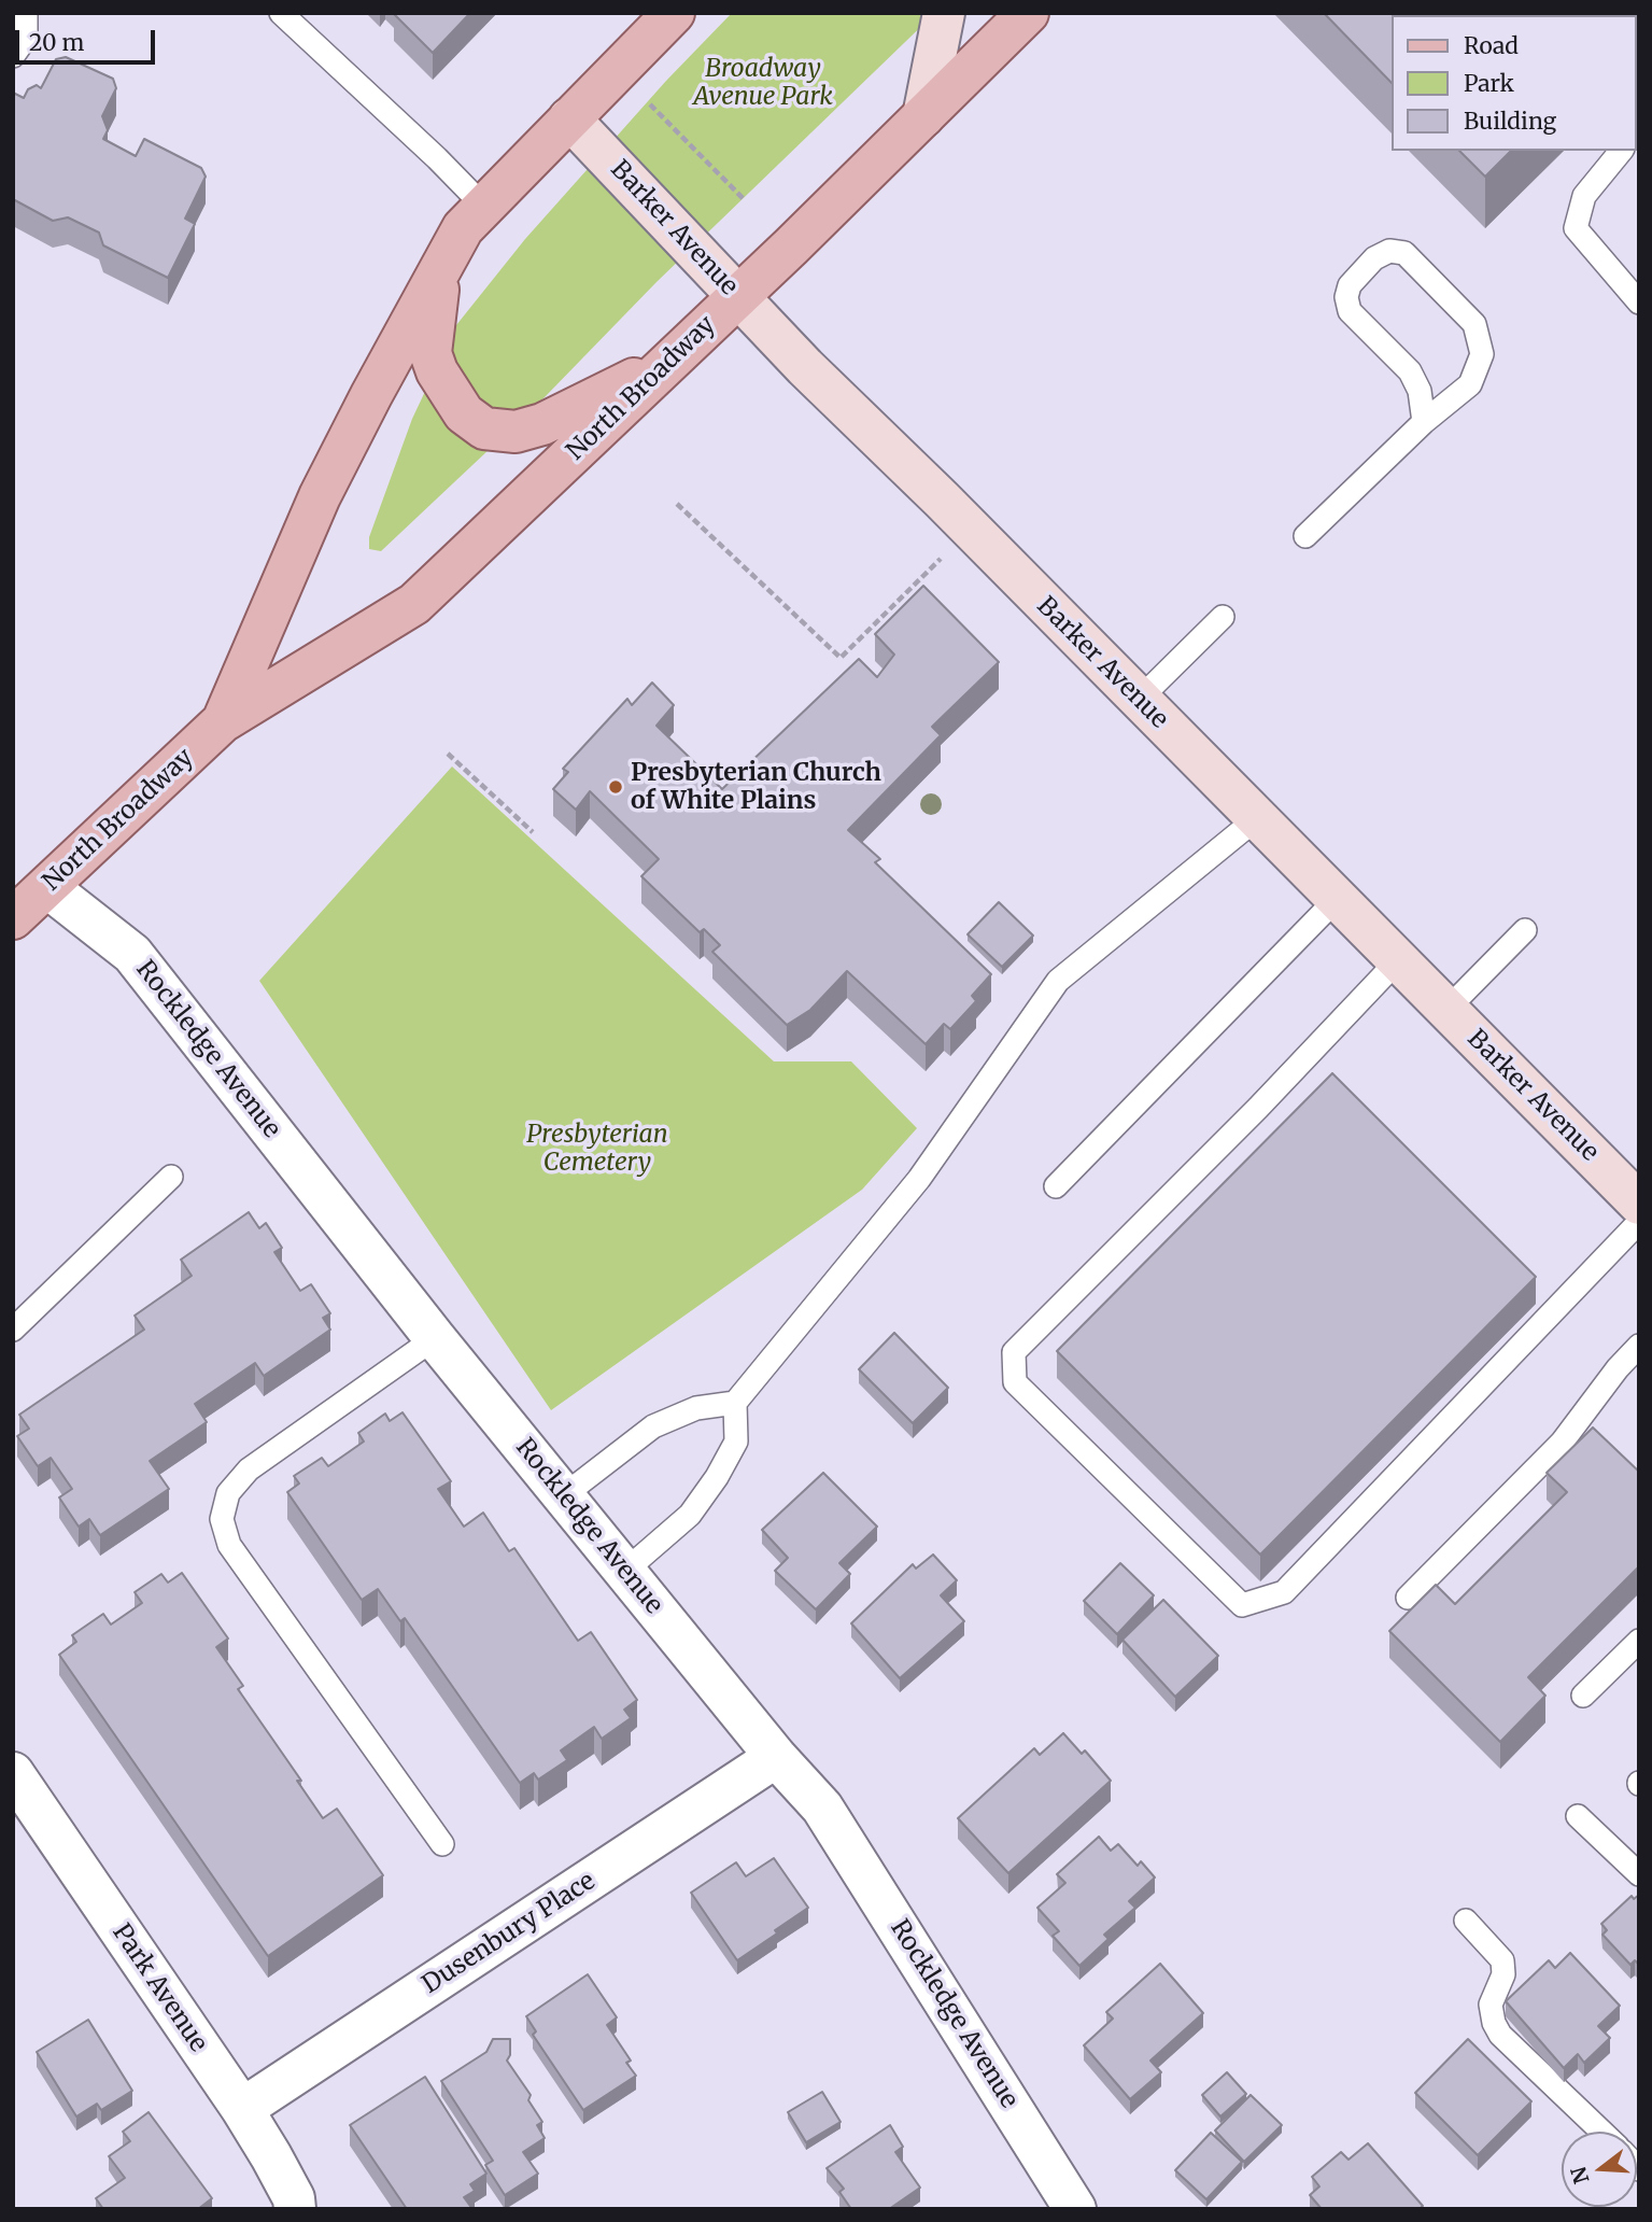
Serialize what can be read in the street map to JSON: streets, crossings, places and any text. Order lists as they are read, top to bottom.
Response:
{
  "streets": {
    "main road": ["North Broadway"],
    "street": [
      "Barker Avenue",
      "Rockledge Avenue",
      "Dusenbury Place",
      "Park Avenue"
    ]
  },
  "crossings": [
    ["Barker Avenue", "North Broadway"],
    ["North Broadway", "Rockledge Avenue"],
    ["Rockledge Avenue", "Dusenbury Place"],
    ["Dusenbury Place", "Park Avenue"]
  ],
  "parks": ["Broadway Avenue Park", "Presbyterian Cemetery"],
  "places": ["Presbyterian Church of White Plains"],
  "legend": ["Road", "Park", "Building"],
  "scale_bar": "20 m",
  "north": "left"
}
